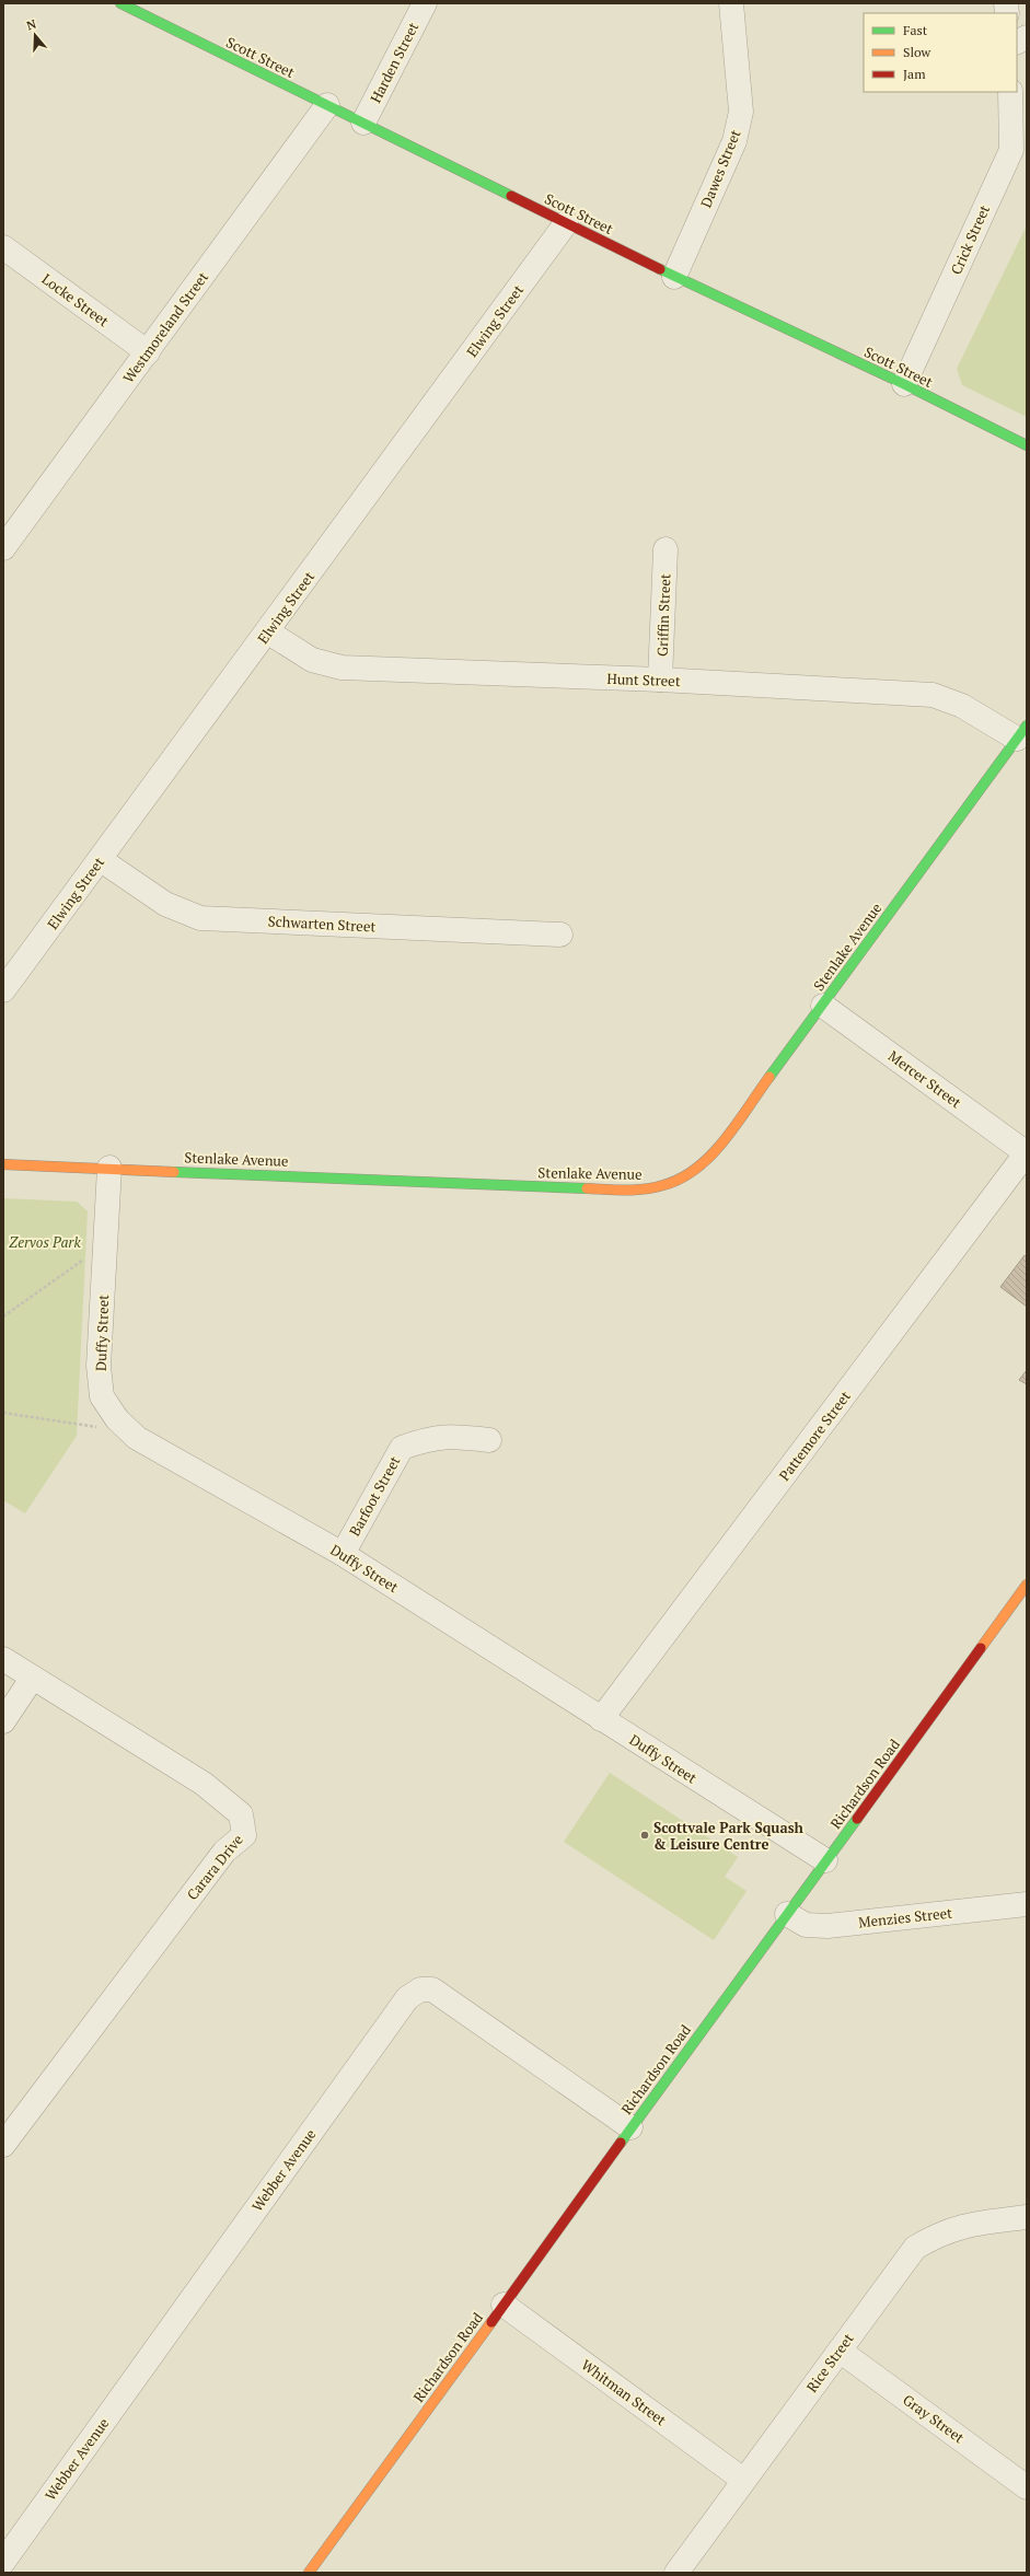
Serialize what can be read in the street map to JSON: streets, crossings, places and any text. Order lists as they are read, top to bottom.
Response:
{
  "streets": {
    "street": [
      "Scott Street",
      "Harden Street",
      "Dawes Street",
      "Crick Street",
      "Locke Street",
      "Elwing Street",
      "Westmoreland Street",
      "Griffin Street",
      "Hunt Street",
      "Schwarten Street",
      "Stenlake Avenue",
      "Mercer Street",
      "Duffy Street",
      "Pattemore Street",
      "Barfoot Street",
      "Richardson Road",
      "Carara Drive",
      "Menzies Street",
      "Webber Avenue",
      "Rice Street",
      "Whitman Street",
      "Gray Street"
    ]
  },
  "crossings": [
    ["Scott Street", "Harden Street"],
    ["Scott Street", "Dawes Street"],
    ["Scott Street", "Crick Street"],
    ["Scott Street", "Elwing Street"],
    ["Scott Street", "Westmoreland Street"],
    ["Locke Street", "Westmoreland Street"],
    ["Elwing Street", "Hunt Street"],
    ["Elwing Street", "Schwarten Street"],
    ["Griffin Street", "Hunt Street"],
    ["Hunt Street", "Stenlake Avenue"],
    ["Stenlake Avenue", "Mercer Street"],
    ["Stenlake Avenue", "Duffy Street"],
    ["Mercer Street", "Pattemore Street"],
    ["Duffy Street", "Pattemore Street"],
    ["Duffy Street", "Barfoot Street"],
    ["Duffy Street", "Richardson Road"],
    ["Richardson Road", "Menzies Street"],
    ["Richardson Road", "Webber Avenue"],
    ["Richardson Road", "Whitman Street"],
    ["Rice Street", "Whitman Street"],
    ["Rice Street", "Gray Street"]
  ],
  "parks": ["Zervos Park"],
  "places": ["Scottvale Park Squash & Leisure Centre"],
  "legend": ["Fast", "Slow", "Jam"],
  "north": "top"
}
